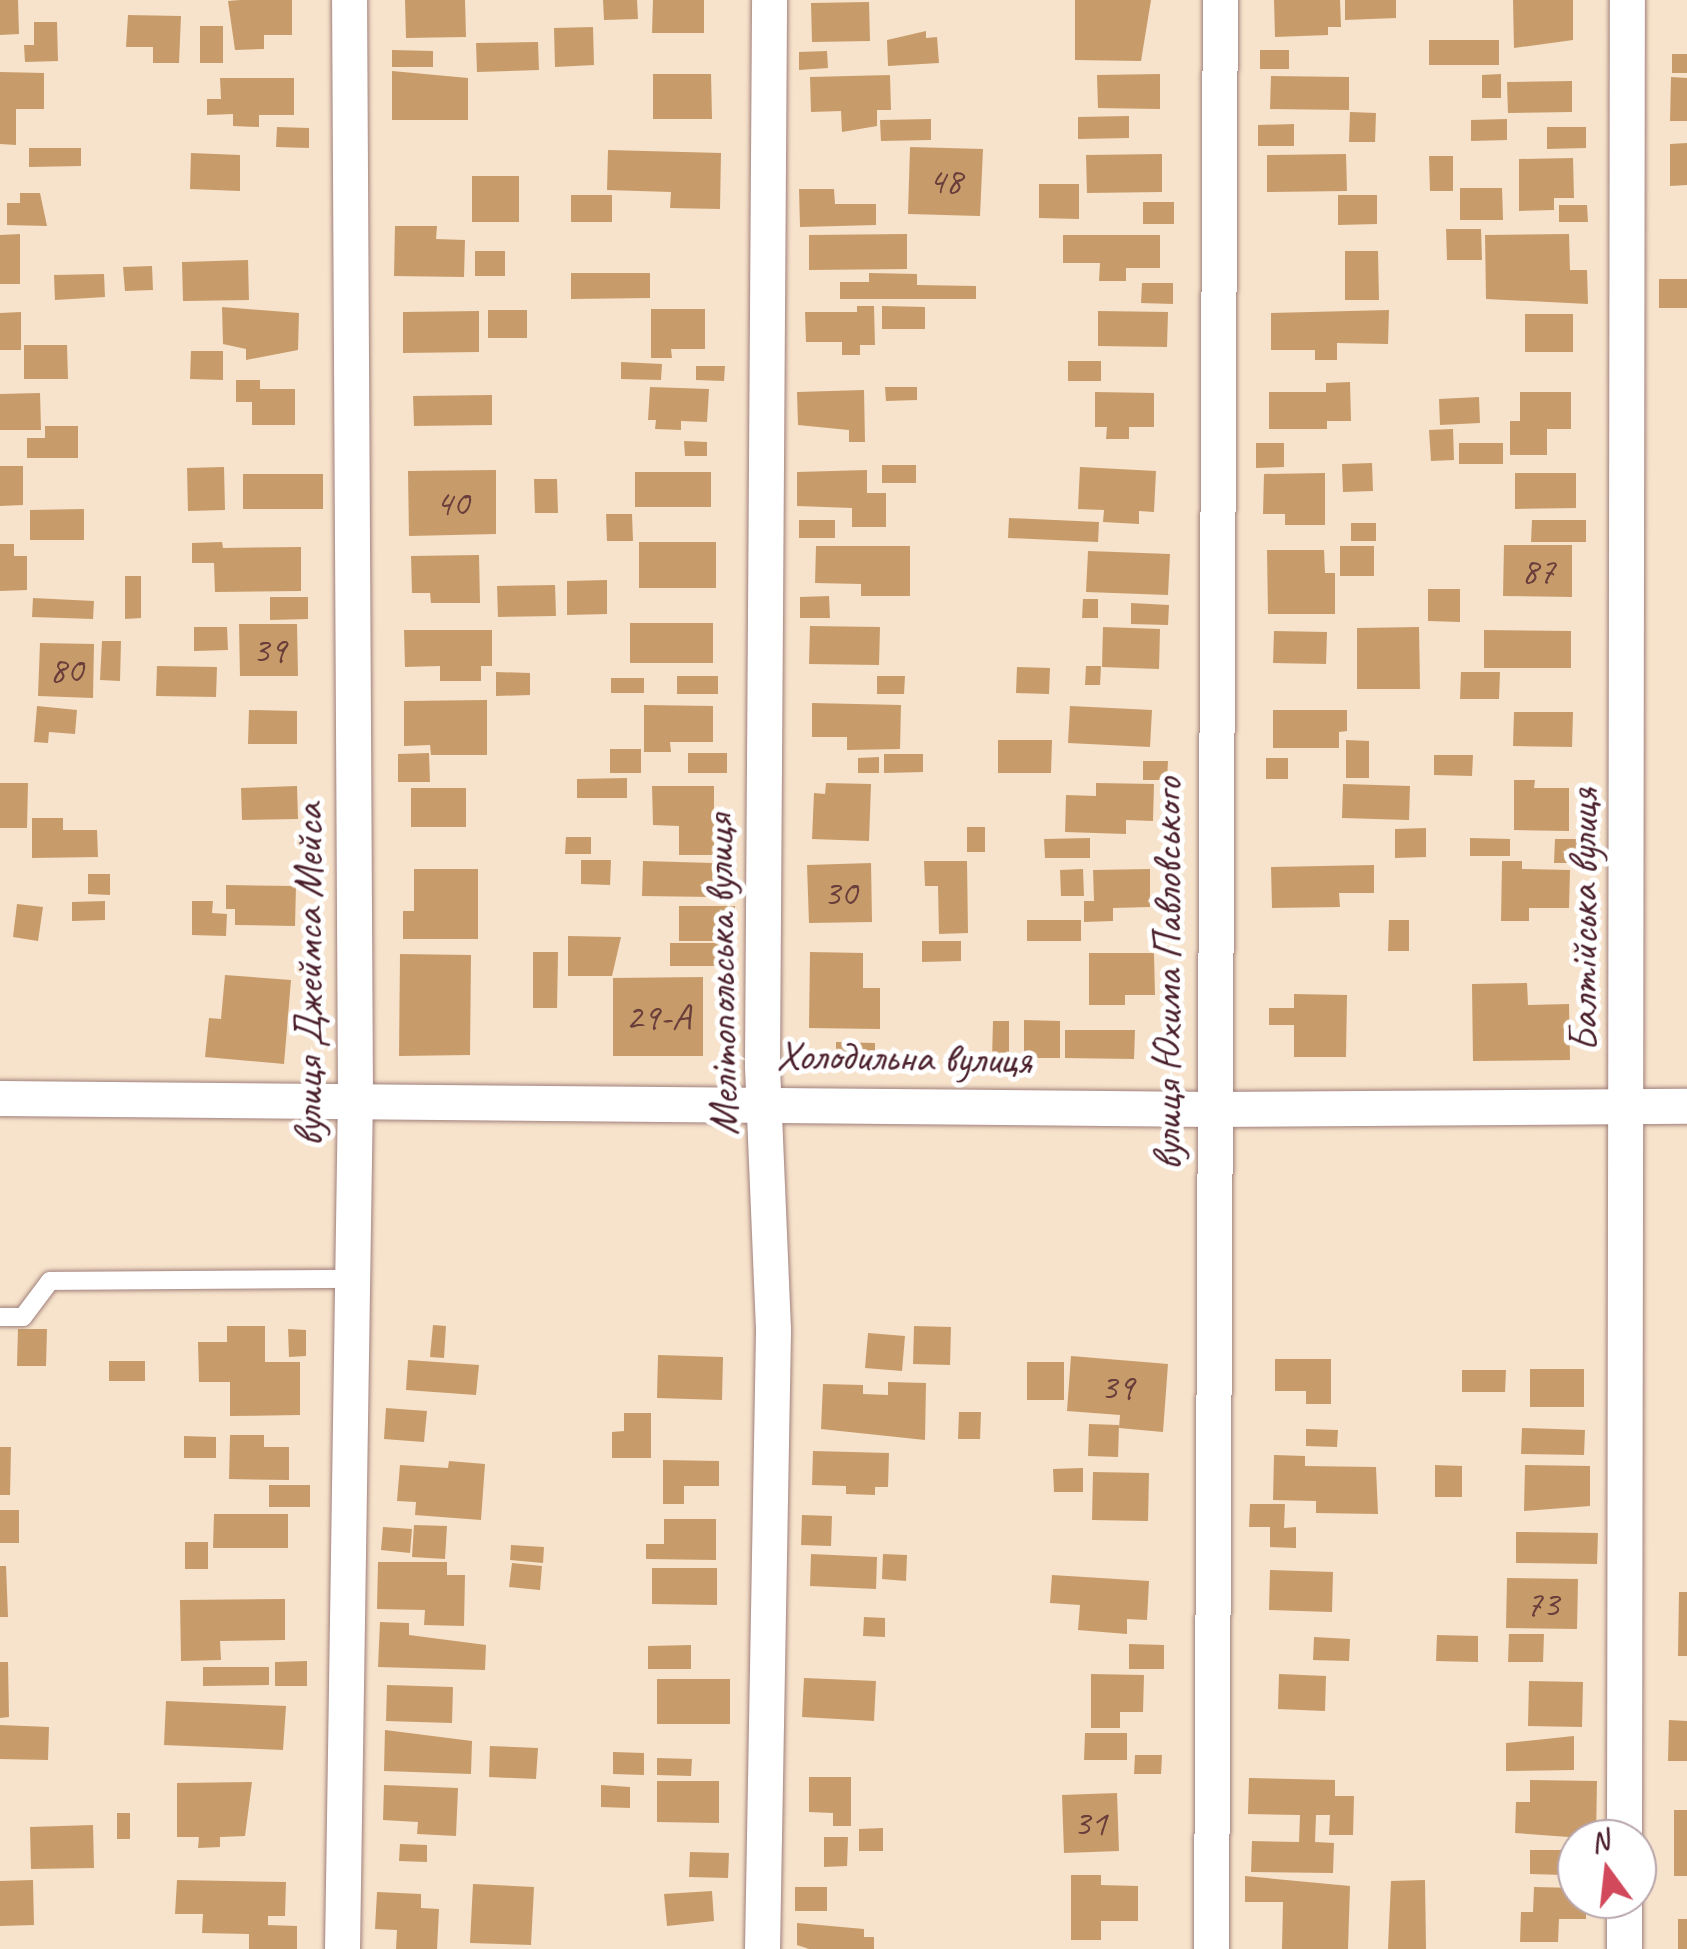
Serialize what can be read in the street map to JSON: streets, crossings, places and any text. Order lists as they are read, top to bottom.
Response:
{
  "streets": {
    "street": [
      "Балтійська вулиця",
      "вулиця Юхима Павловського",
      "вулиця Джеймса Мейса",
      "Мелітопольська вулиця",
      "Холодильна вулиця"
    ]
  },
  "crossings": [
    ["Балтійська вулиця", "Холодильна вулиця"],
    ["вулиця Юхима Павловського", "Холодильна вулиця"],
    ["вулиця Джеймса Мейса", "Холодильна вулиця"],
    ["Мелітопольська вулиця", "Холодильна вулиця"]
  ],
  "house_numbers": [
    "48",
    "40",
    "87",
    "39",
    "80",
    "30",
    "29-А",
    "39",
    "73",
    "31"
  ],
  "north": "top"
}
